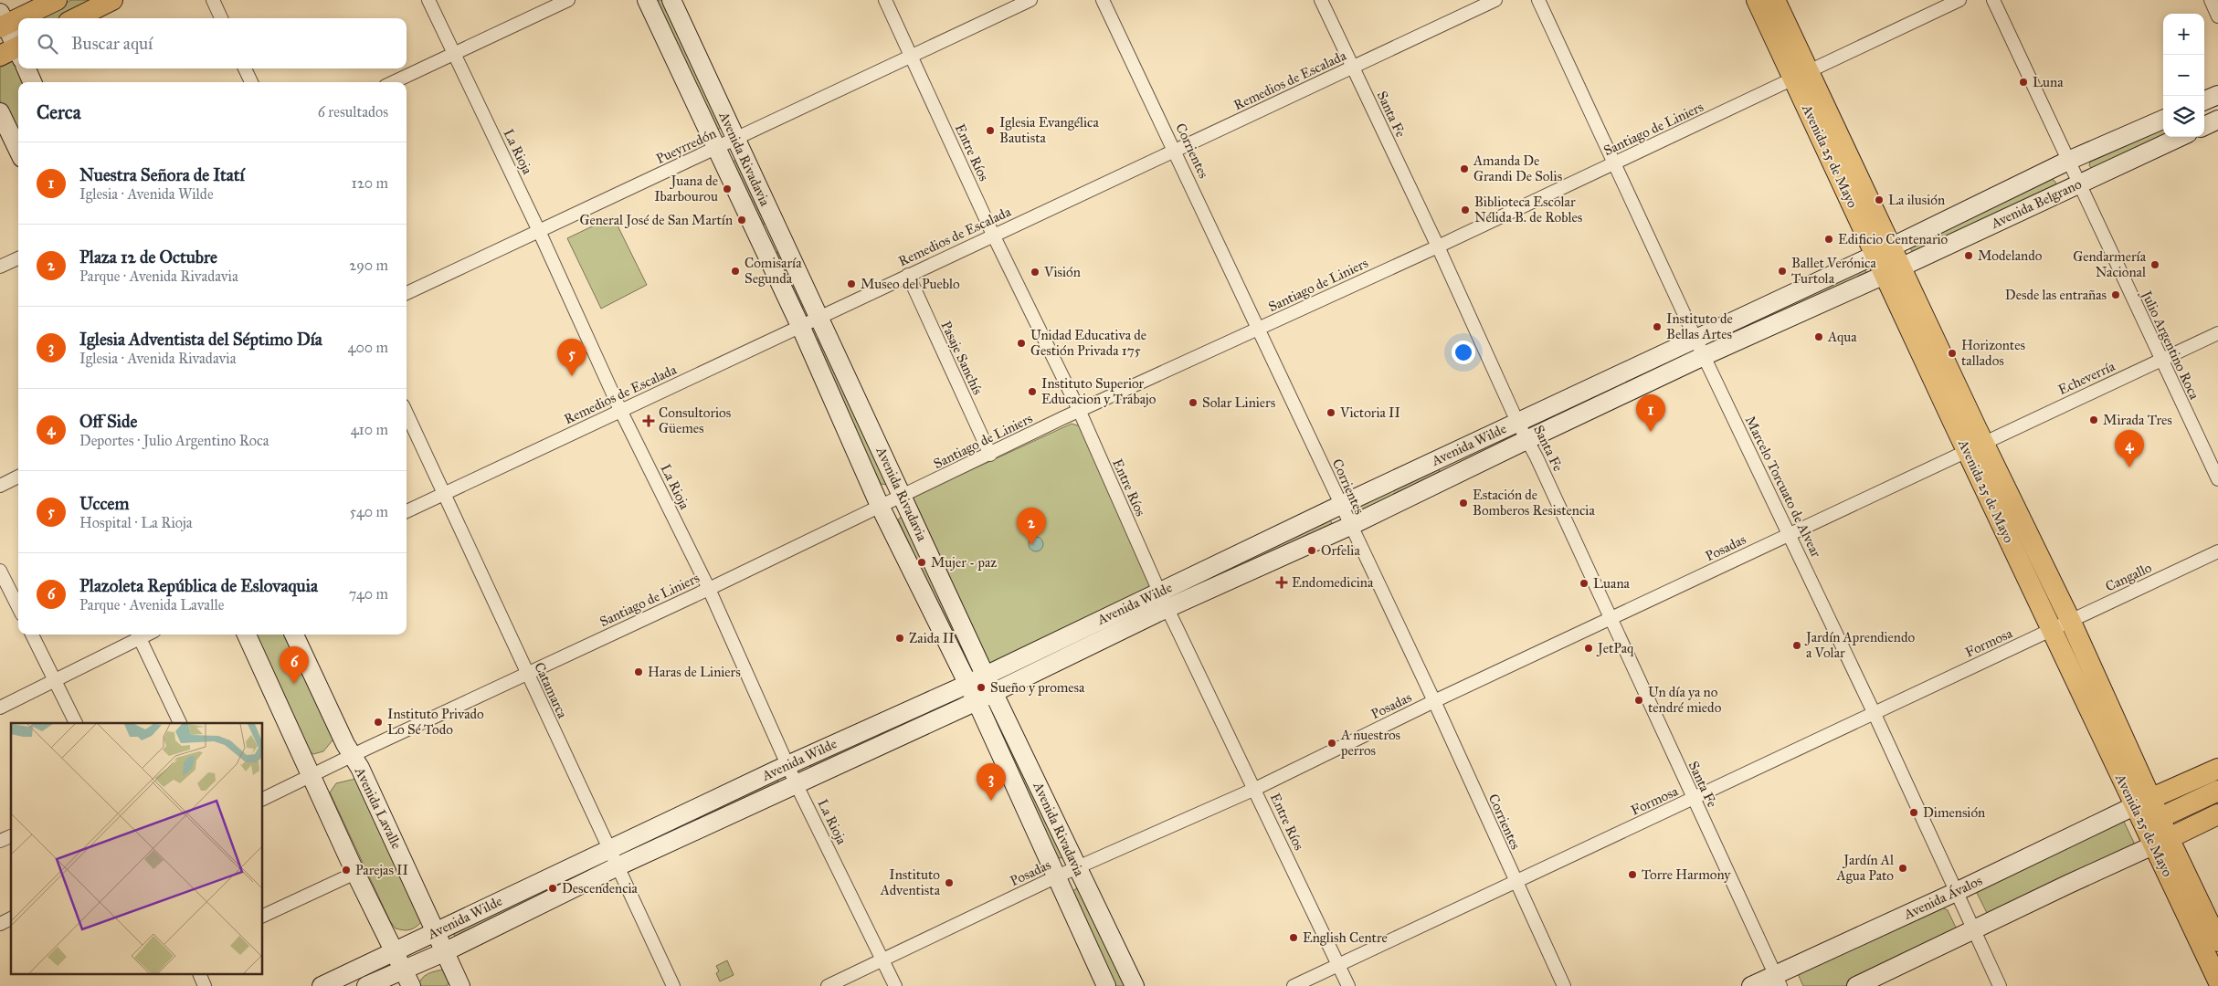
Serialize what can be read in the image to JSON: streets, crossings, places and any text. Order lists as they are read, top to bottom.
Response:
{
  "streets": {
    "main road": [
      "Avenida 25 de Mayo",
      "Avenida Rivadavia",
      "Avenida Belgrano",
      "Avenida Wilde",
      "Avenida Lavalle",
      "Avenida Ávalos"
    ],
    "street": [
      "Remedios de Escalada",
      "Santa Fe",
      "Santiago de Liniers",
      "Pueyrredón",
      "Corrientes",
      "La Rioja",
      "Entre Ríos",
      "Julio Argentino Roca",
      "Pasaje Sanchís",
      "Echeverría",
      "Marcelo Torcuato de Alvear",
      "Posadas",
      "Cangallo",
      "Formosa",
      "Catamarca"
    ]
  },
  "crossings": [
    ["Remedios de Escalada", "Santa Fe"],
    ["Remedios de Escalada", "Corrientes"],
    ["Remedios de Escalada", "La Rioja"],
    ["Remedios de Escalada", "Entre Ríos"],
    ["Remedios de Escalada", "Avenida Rivadavia"],
    ["Remedios de Escalada", "Pasaje Sanchís"],
    ["Remedios de Escalada", "Catamarca"],
    ["Santa Fe", "Santiago de Liniers"],
    ["Santa Fe", "Avenida Wilde"],
    ["Santa Fe", "Posadas"],
    ["Santa Fe", "Formosa"],
    ["Santa Fe", "Avenida Ávalos"],
    ["Santiago de Liniers", "Corrientes"],
    ["Santiago de Liniers", "La Rioja"],
    ["Santiago de Liniers", "Entre Ríos"],
    ["Santiago de Liniers", "Avenida 25 de Mayo"],
    ["Santiago de Liniers", "Avenida Rivadavia"],
    ["Santiago de Liniers", "Pasaje Sanchís"],
    ["Santiago de Liniers", "Marcelo Torcuato de Alvear"],
    ["Santiago de Liniers", "Catamarca"],
    ["Santiago de Liniers", "Avenida Lavalle"],
    ["Pueyrredón", "La Rioja"],
    ["Pueyrredón", "Entre Ríos"],
    ["Pueyrredón", "Avenida Rivadavia"],
    ["Corrientes", "Avenida Wilde"],
    ["Corrientes", "Posadas"],
    ["Corrientes", "Formosa"],
    ["La Rioja", "Avenida Wilde"],
    ["La Rioja", "Posadas"],
    ["Entre Ríos", "Avenida Wilde"],
    ["Entre Ríos", "Posadas"],
    ["Entre Ríos", "Formosa"],
    ["Avenida 25 de Mayo", "Avenida Belgrano"],
    ["Avenida 25 de Mayo", "Echeverría"],
    ["Avenida 25 de Mayo", "Avenida Wilde"],
    ["Avenida 25 de Mayo", "Posadas"],
    ["Avenida 25 de Mayo", "Cangallo"],
    ["Avenida 25 de Mayo", "Formosa"],
    ["Avenida 25 de Mayo", "Avenida Ávalos"],
    ["Avenida Rivadavia", "Avenida Wilde"],
    ["Avenida Rivadavia", "Posadas"],
    ["Avenida Belgrano", "Julio Argentino Roca"],
    ["Avenida Belgrano", "Avenida Wilde"],
    ["Julio Argentino Roca", "Echeverría"],
    ["Echeverría", "Posadas"],
    ["Avenida Wilde", "Marcelo Torcuato de Alvear"],
    ["Avenida Wilde", "Catamarca"],
    ["Avenida Wilde", "Avenida Lavalle"],
    ["Marcelo Torcuato de Alvear", "Posadas"],
    ["Marcelo Torcuato de Alvear", "Formosa"],
    ["Marcelo Torcuato de Alvear", "Avenida Ávalos"],
    ["Cangallo", "Formosa"]
  ],
  "places": {
    "other": [
      "Luna",
      "Iglesia Evangélica Bautista",
      "Amanda De Grandi De Solis",
      "Juana de Ibarbourou",
      "La ilusión",
      "Biblioteca Escolar Nélida B. de Robles",
      "General José de San Martín",
      "Edificio Centenario",
      "Modelando",
      "Gendarmería Nacional",
      "Comisaría Segunda",
      "Ballet Verónica Turtola",
      "Visión",
      "Museo del Pueblo",
      "Desde las entrañas",
      "Instituto de Bellas Artes",
      "Aqua",
      "Unidad Educativa de Gestión Privada 175",
      "Horizontes tallados",
      "Instituto Superior Educacion y Trabajo",
      "Solar Liniers",
      "Victoria II",
      "Mirada Tres",
      "Estación de Bomberos Resistencia",
      "Orfelia",
      "Mujer - paz",
      "Luana",
      "Zaida II",
      "Jardín Aprendiendo a Volar",
      "JetPaq",
      "Haras de Liniers",
      "Sueño y promesa",
      "Un día ya no tendré miedo",
      "Instituto Privado Lo Sé Todo",
      "A nuestros perros",
      "Dimensión",
      "Jardín Al Agua Pato",
      "Parejas II",
      "Torre Harmony",
      "Instituto Adventista",
      "Descendencia",
      "English Centre"
    ],
    "health": ["Consultorios Güemes", "Endomedicina"]
  },
  "page": {
    "map_buttons": ["+", "−"],
    "search": "Buscar aquí",
    "heading": ["Cerca", "6 resultados"],
    "list": [
      {
        "mark": "1",
        "name": "Nuestra Señora de Itatí",
        "note": "Iglesia · Avenida Wilde",
        "value": "120 m"
      },
      {
        "mark": "2",
        "name": "Plaza 12 de Octubre",
        "note": "Parque · Avenida Rivadavia",
        "value": "290 m"
      },
      {
        "mark": "3",
        "name": "Iglesia Adventista del Séptimo Día",
        "note": "Iglesia · Avenida Rivadavia",
        "value": "400 m"
      },
      {
        "mark": "4",
        "name": "Off Side",
        "note": "Deportes · Julio Argentino Roca",
        "value": "410 m"
      },
      {
        "mark": "5",
        "name": "Uccem",
        "note": "Hospital · La Rioja",
        "value": "540 m"
      },
      {
        "mark": "6",
        "name": "Plazoleta República de Eslovaquia",
        "note": "Parque · Avenida Lavalle",
        "value": "740 m"
      }
    ],
    "pins": [
      "5",
      "1",
      "4",
      "2",
      "6",
      "3"
    ]
  }
}
